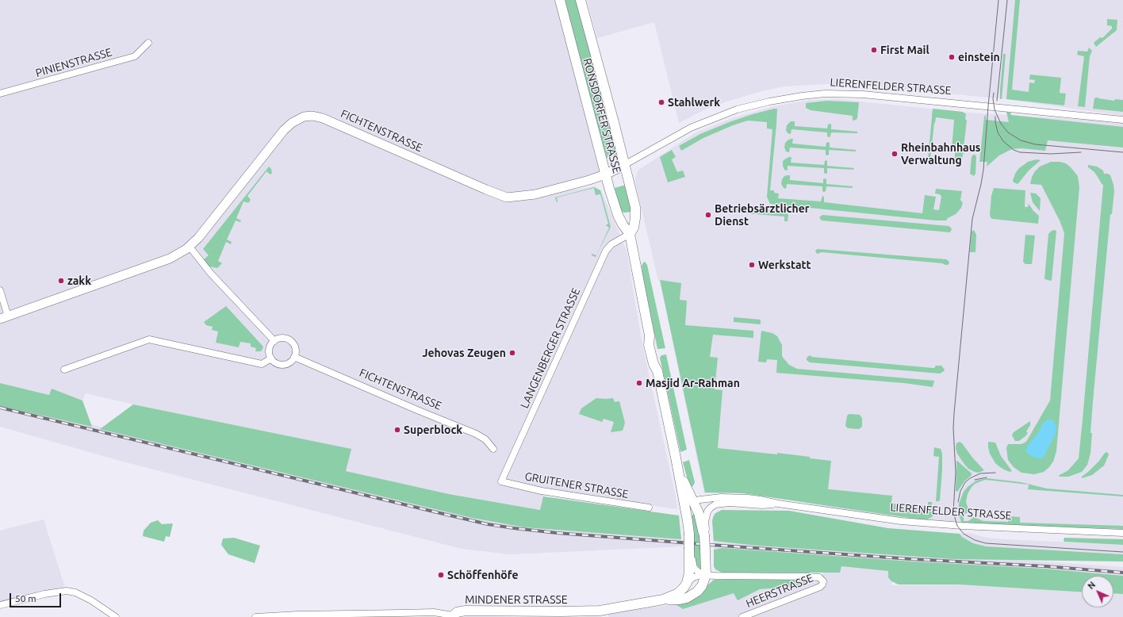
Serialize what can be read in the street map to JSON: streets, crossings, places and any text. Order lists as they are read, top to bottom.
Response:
{
  "streets": {
    "main road": [
      "LIERENFELDER STRASSE",
      "RONSDORFER STRASSE",
      "FICHTENSTRASSE",
      "MINDENER STRASSE"
    ],
    "street": [
      "PINIENSTRASSE",
      "LANGENBERGER STRASSE",
      "GRUITENER STRASSE",
      "HEERSTRASSE"
    ]
  },
  "crossings": [
    ["LIERENFELDER STRASSE", "RONSDORFER STRASSE"],
    ["LIERENFELDER STRASSE", "FICHTENSTRASSE"],
    ["RONSDORFER STRASSE", "FICHTENSTRASSE"],
    ["RONSDORFER STRASSE", "LANGENBERGER STRASSE"],
    ["RONSDORFER STRASSE", "HEERSTRASSE"],
    ["RONSDORFER STRASSE", "MINDENER STRASSE"],
    ["LANGENBERGER STRASSE", "GRUITENER STRASSE"],
    ["HEERSTRASSE", "MINDENER STRASSE"]
  ],
  "places": [
    "First Mail",
    "einstein",
    "Stahlwerk",
    "Rheinbahnhaus Verwaltung",
    "Betriebsärztlicher Dienst",
    "Werkstatt",
    "zakk",
    "Jehovas Zeugen",
    "Masjid Ar-Rahman",
    "Superblock",
    "Schöffenhöfe"
  ],
  "scale_bar": "50 m",
  "north": "top left"
}
